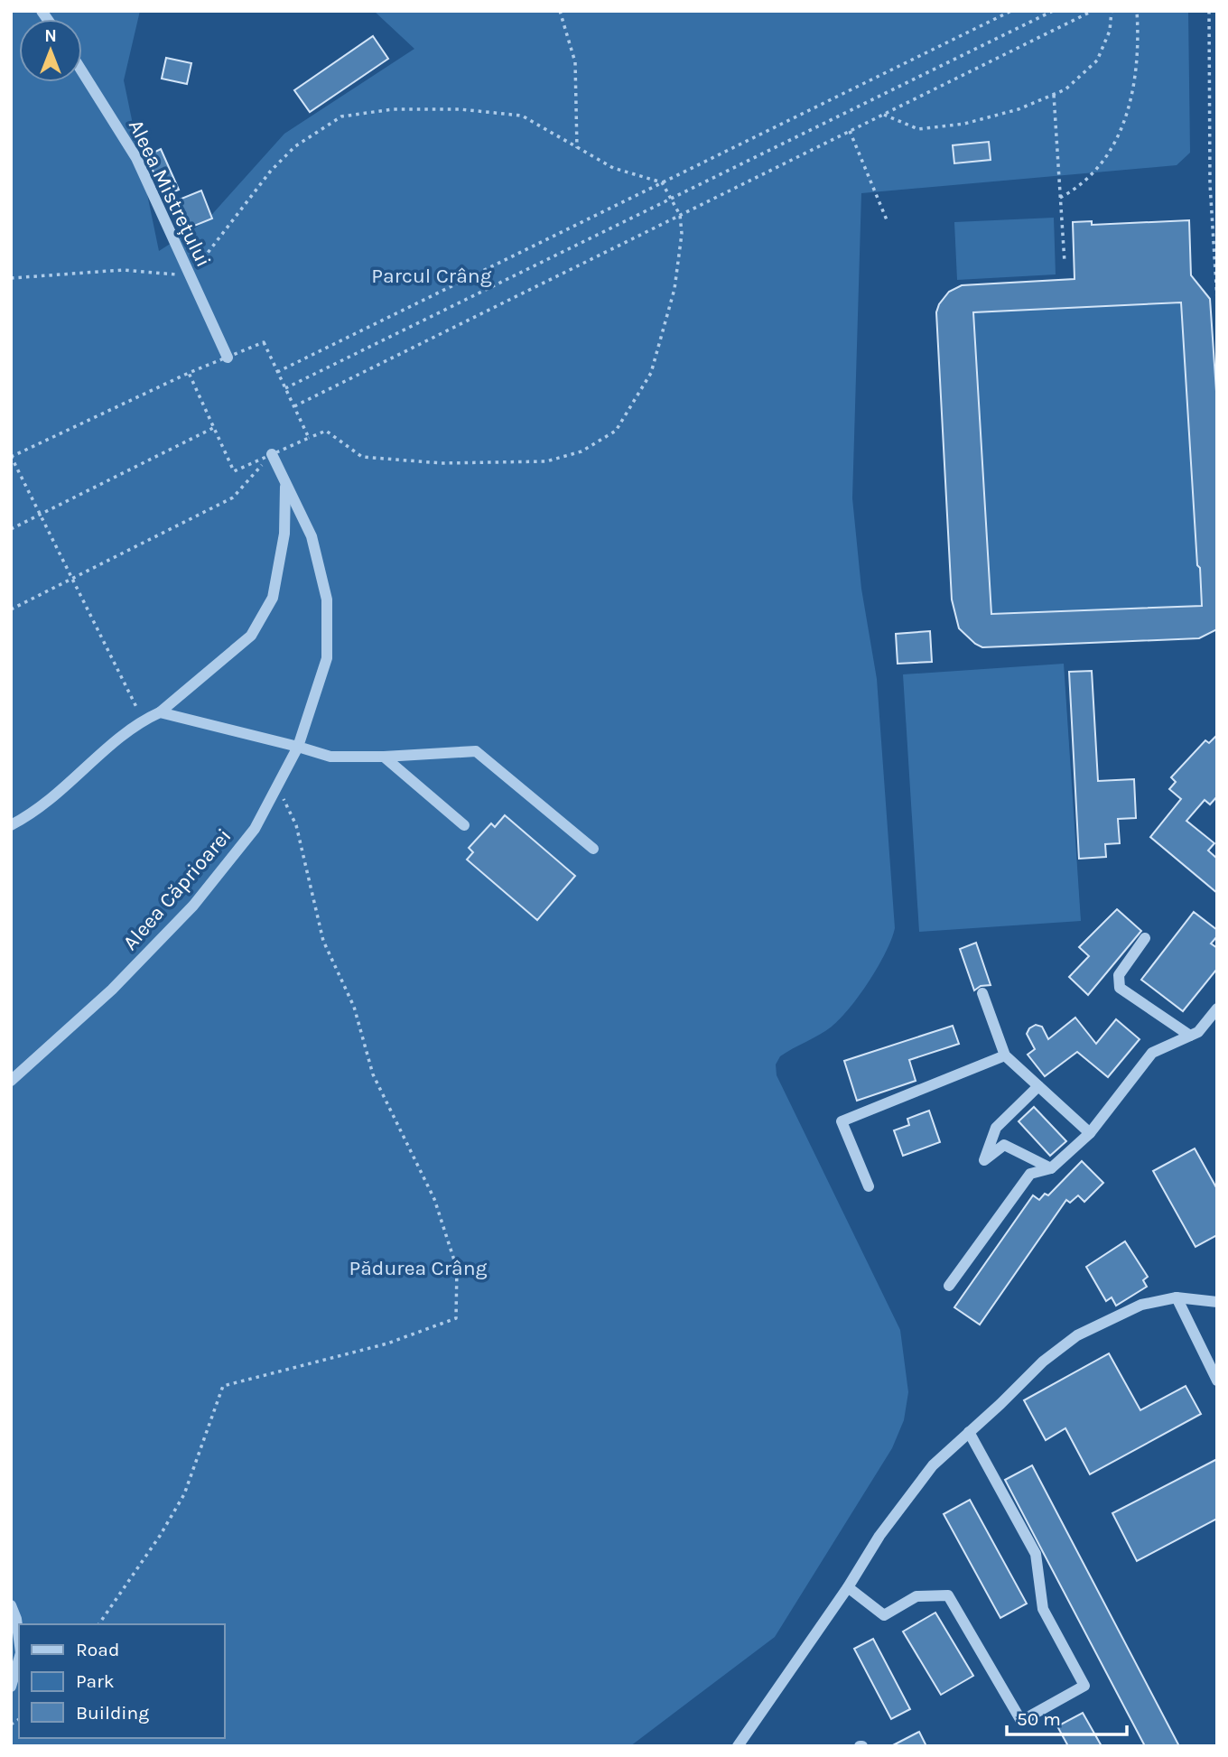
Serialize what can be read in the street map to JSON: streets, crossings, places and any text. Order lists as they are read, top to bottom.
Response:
{
  "streets": {
    "lane": ["Aleea Mistrețului", "Aleea Căprioarei"]
  },
  "parks": ["Parcul Crâng", "Pădurea Crâng"],
  "legend": ["Road", "Park", "Building"],
  "scale_bar": "50 m",
  "north": "top"
}
